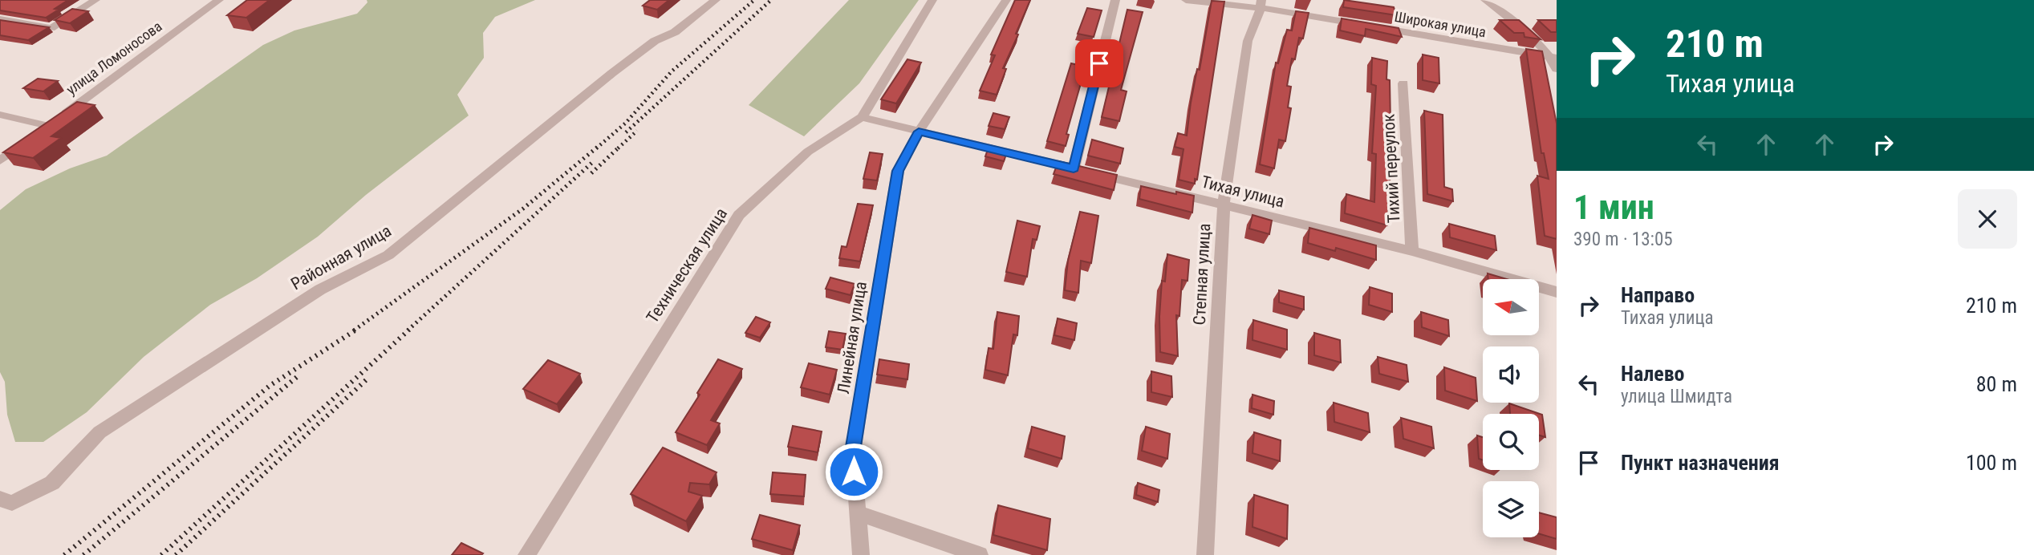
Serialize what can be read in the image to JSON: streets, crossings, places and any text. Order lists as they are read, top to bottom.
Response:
{
  "streets": {
    "street": [
      "Широкая улица",
      "улица Ломоносова",
      "Тихий переулок",
      "Тихая улица",
      "Районная улица",
      "Техническая улица",
      "Степная улица",
      "Линейная улица"
    ]
  },
  "crossings": [
    ["Широкая улица", "Степная улица"],
    ["Тихий переулок", "Тихая улица"],
    ["Тихая улица", "Техническая улица"],
    ["Тихая улица", "Степная улица"],
    ["Тихая улица", "Линейная улица"]
  ],
  "north": "left",
  "page": {
    "turn": ["210 m", "Тихая улица"],
    "heading": ["1 мин", "390 m · 13:05"],
    "list": [
      {
        "name": "Направо",
        "note": "Тихая улица",
        "value": "210 m"
      },
      {
        "name": "Налево",
        "note": "улица Шмидта",
        "value": "80 m"
      },
      {
        "name": "Пункт назначения",
        "value": "100 m"
      }
    ]
  }
}
